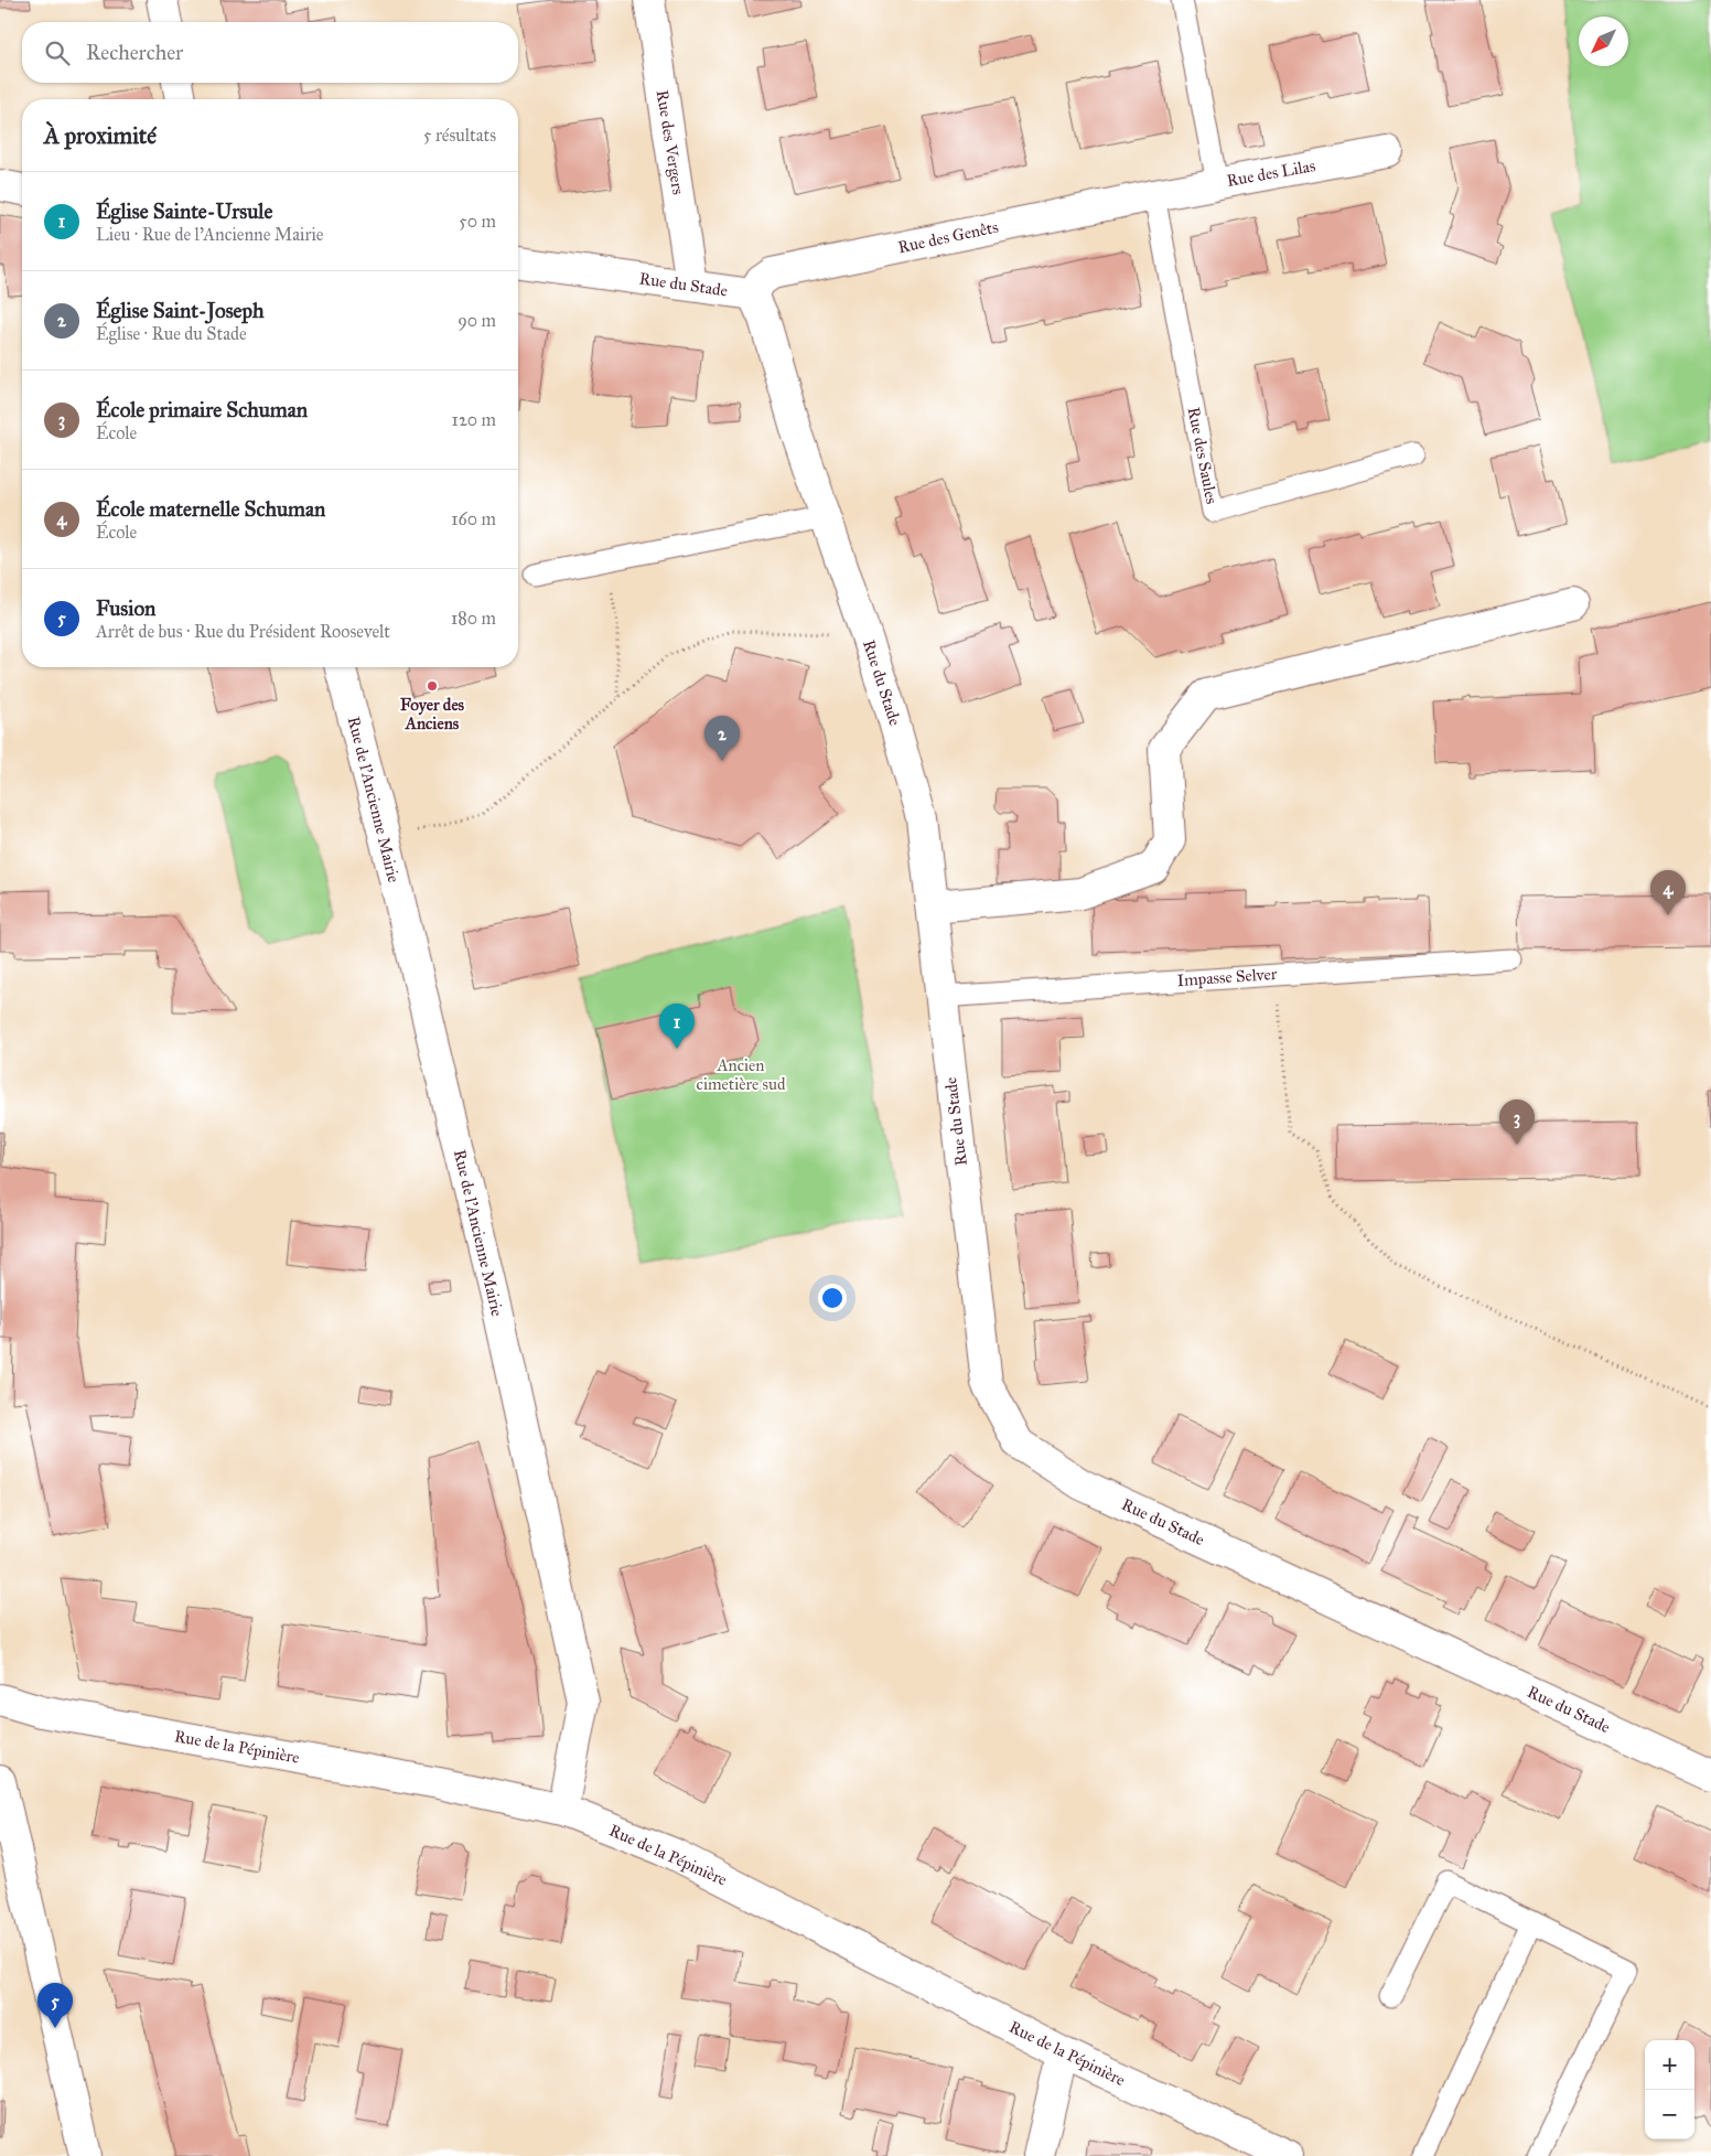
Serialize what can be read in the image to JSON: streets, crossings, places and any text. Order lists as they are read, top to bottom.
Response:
{
  "streets": {
    "street": [
      "Rue des Vergers",
      "Rue des Lilas",
      "Rue des Genêts",
      "Rue du Stade",
      "Rue de l'Ancienne Mairie",
      "Rue de la Pépinière"
    ],
    "lane": ["Rue des Saules", "Impasse Selver"]
  },
  "crossings": [
    ["Rue des Vergers", "Rue du Stade"],
    ["Rue des Lilas", "Rue des Genêts"],
    ["Rue des Lilas", "Rue des Saules"],
    ["Rue des Genêts", "Rue du Stade"],
    ["Rue des Genêts", "Rue des Saules"],
    ["Rue du Stade", "Impasse Selver"],
    ["Rue de l'Ancienne Mairie", "Rue de la Pépinière"]
  ],
  "parks": ["Ancien cimetière sud"],
  "places": ["Foyer des Anciens"],
  "north": "bottom left",
  "page": {
    "search": "Rechercher",
    "heading": ["À proximité", "5 résultats"],
    "list": [
      {
        "mark": "1",
        "name": "Église Sainte-Ursule",
        "note": "Lieu · Rue de l'Ancienne Mairie",
        "value": "50 m"
      },
      {
        "mark": "2",
        "name": "Église Saint-Joseph",
        "note": "Église · Rue du Stade",
        "value": "90 m"
      },
      {
        "mark": "3",
        "name": "École primaire Schuman",
        "note": "École",
        "value": "120 m"
      },
      {
        "mark": "4",
        "name": "École maternelle Schuman",
        "note": "École",
        "value": "160 m"
      },
      {
        "mark": "5",
        "name": "Fusion",
        "note": "Arrêt de bus · Rue du Président Roosevelt",
        "value": "180 m"
      }
    ],
    "pins": [
      "2",
      "4",
      "1",
      "3",
      "5"
    ],
    "map_buttons": ["+", "−"]
  }
}
